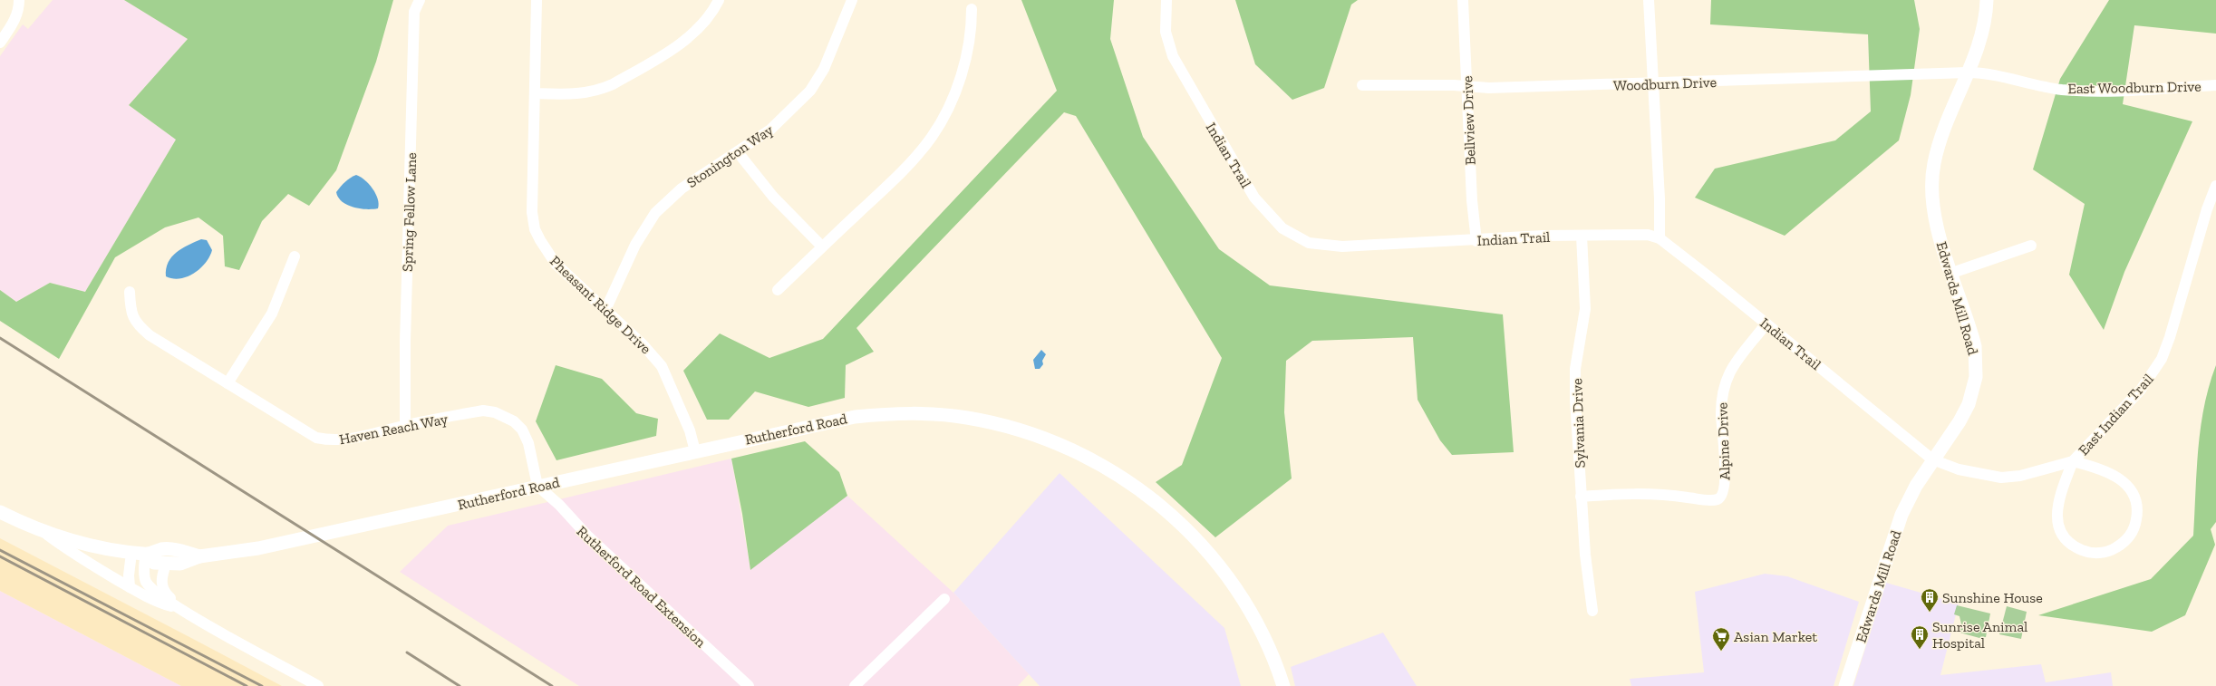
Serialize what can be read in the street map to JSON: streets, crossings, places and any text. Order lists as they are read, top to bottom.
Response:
{
  "streets": {
    "street": [
      "Woodburn Drive",
      "East Woodburn Drive",
      "Bellview Drive",
      "Indian Trail",
      "Stonington Way",
      "Spring Fellow Lane",
      "Edwards Mill Road",
      "Pheasant Ridge Drive",
      "East Indian Trail",
      "Sylvania Drive",
      "Haven Reach Way",
      "Rutherford Road",
      "Alpine Drive",
      "Rutherford Road Extension"
    ]
  },
  "crossings": [
    ["Woodburn Drive", "East Woodburn Drive"],
    ["Woodburn Drive", "Bellview Drive"],
    ["Woodburn Drive", "Edwards Mill Road"],
    ["East Woodburn Drive", "Edwards Mill Road"],
    ["Bellview Drive", "Indian Trail"],
    ["Indian Trail", "Edwards Mill Road"],
    ["Indian Trail", "East Indian Trail"],
    ["Indian Trail", "Sylvania Drive"],
    ["Indian Trail", "Alpine Drive"],
    ["Stonington Way", "Pheasant Ridge Drive"],
    ["Spring Fellow Lane", "Haven Reach Way"],
    ["Edwards Mill Road", "East Indian Trail"],
    ["Pheasant Ridge Drive", "Rutherford Road"],
    ["Sylvania Drive", "Alpine Drive"],
    ["Haven Reach Way", "Rutherford Road"],
    ["Haven Reach Way", "Rutherford Road Extension"],
    ["Rutherford Road", "Rutherford Road Extension"]
  ],
  "places": {
    "building": ["Sunshine House", "Sunrise Animal Hospital"],
    "supermarket": ["Asian Market"]
  }
}
